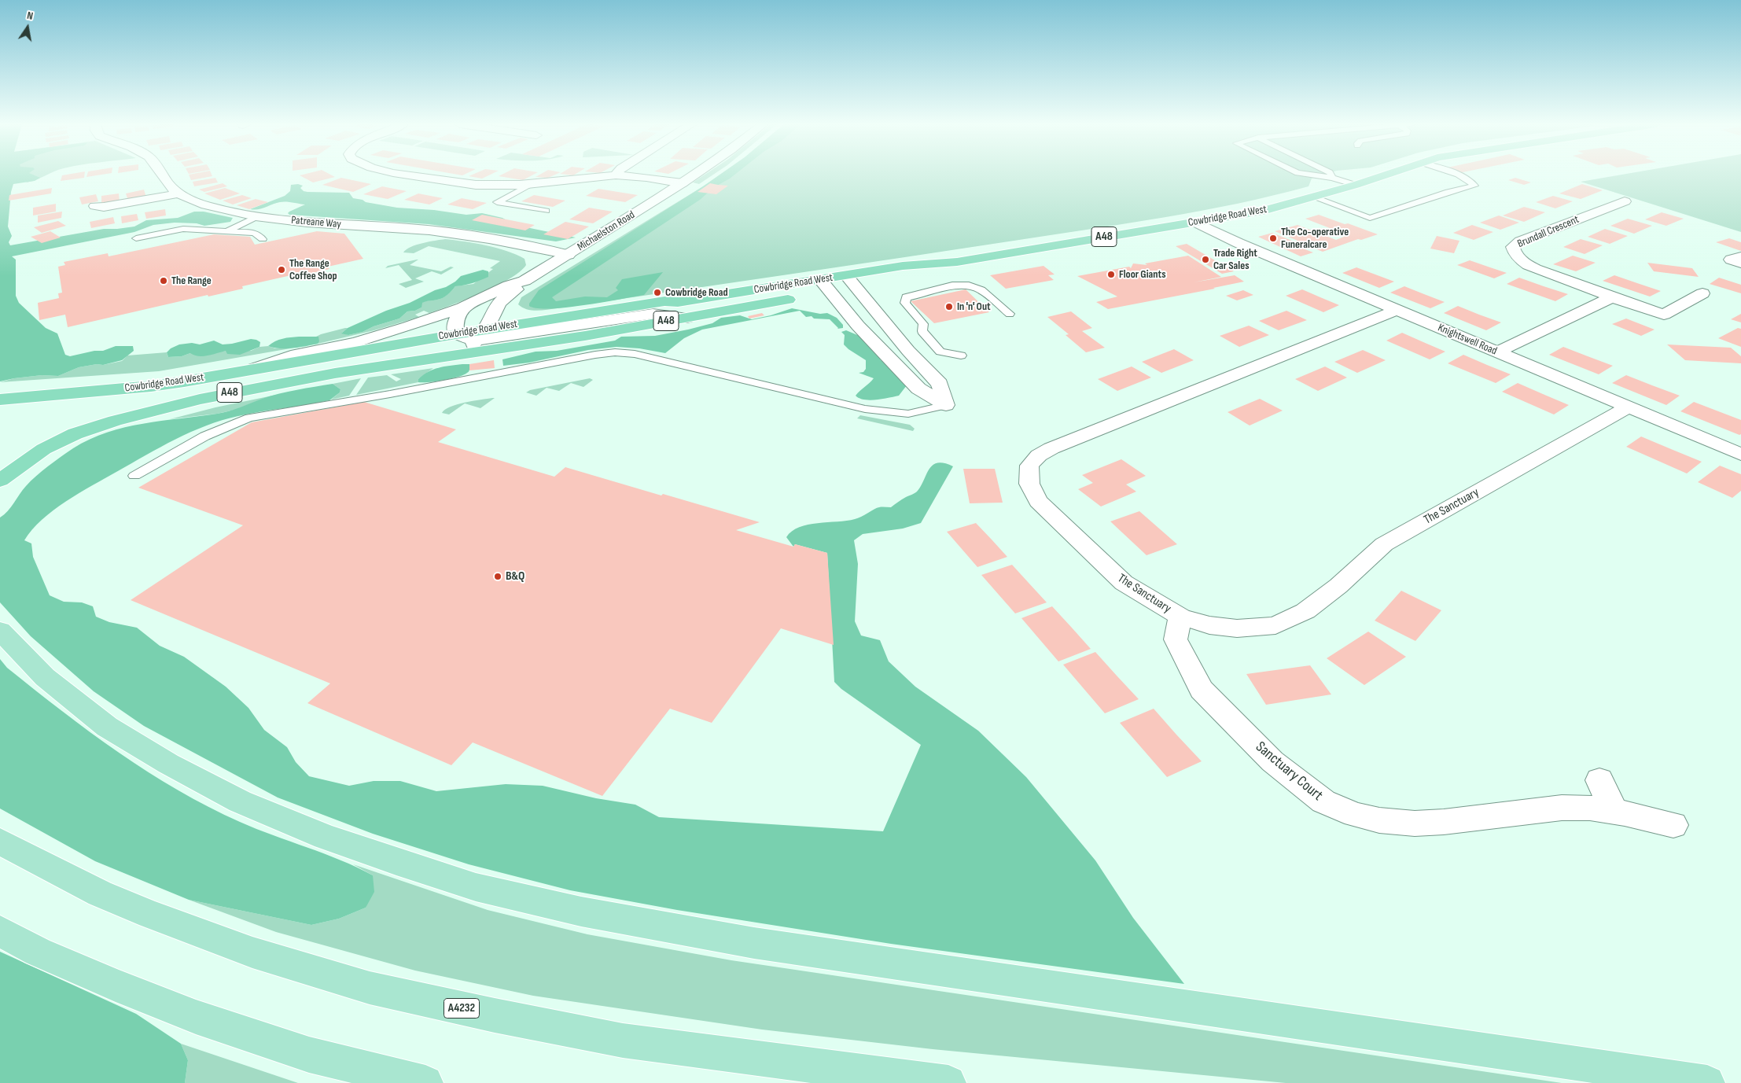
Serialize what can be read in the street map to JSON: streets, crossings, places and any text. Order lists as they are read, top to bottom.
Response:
{
  "streets": {
    "highway": ["Cowbridge Road West", "A48"],
    "main road": ["A4232"],
    "street": [
      "Patreane Way",
      "Michaelston Road",
      "Brundall Crescent",
      "Knightswell Road",
      "The Sanctuary",
      "Sanctuary Court"
    ]
  },
  "crossings": [
    ["Cowbridge Road West", "Michaelston Road"],
    ["Cowbridge Road West", "Knightswell Road"],
    ["Patreane Way", "Michaelston Road"],
    ["Knightswell Road", "The Sanctuary"],
    ["The Sanctuary", "Sanctuary Court"]
  ],
  "places": [
    "The Co-operative Funeralcare",
    "Trade Right Car Sales",
    "The Range Coffee Shop",
    "Floor Giants",
    "The Range",
    "Cowbridge Road",
    "In 'n' Out",
    "B&Q"
  ],
  "north": "top"
}
